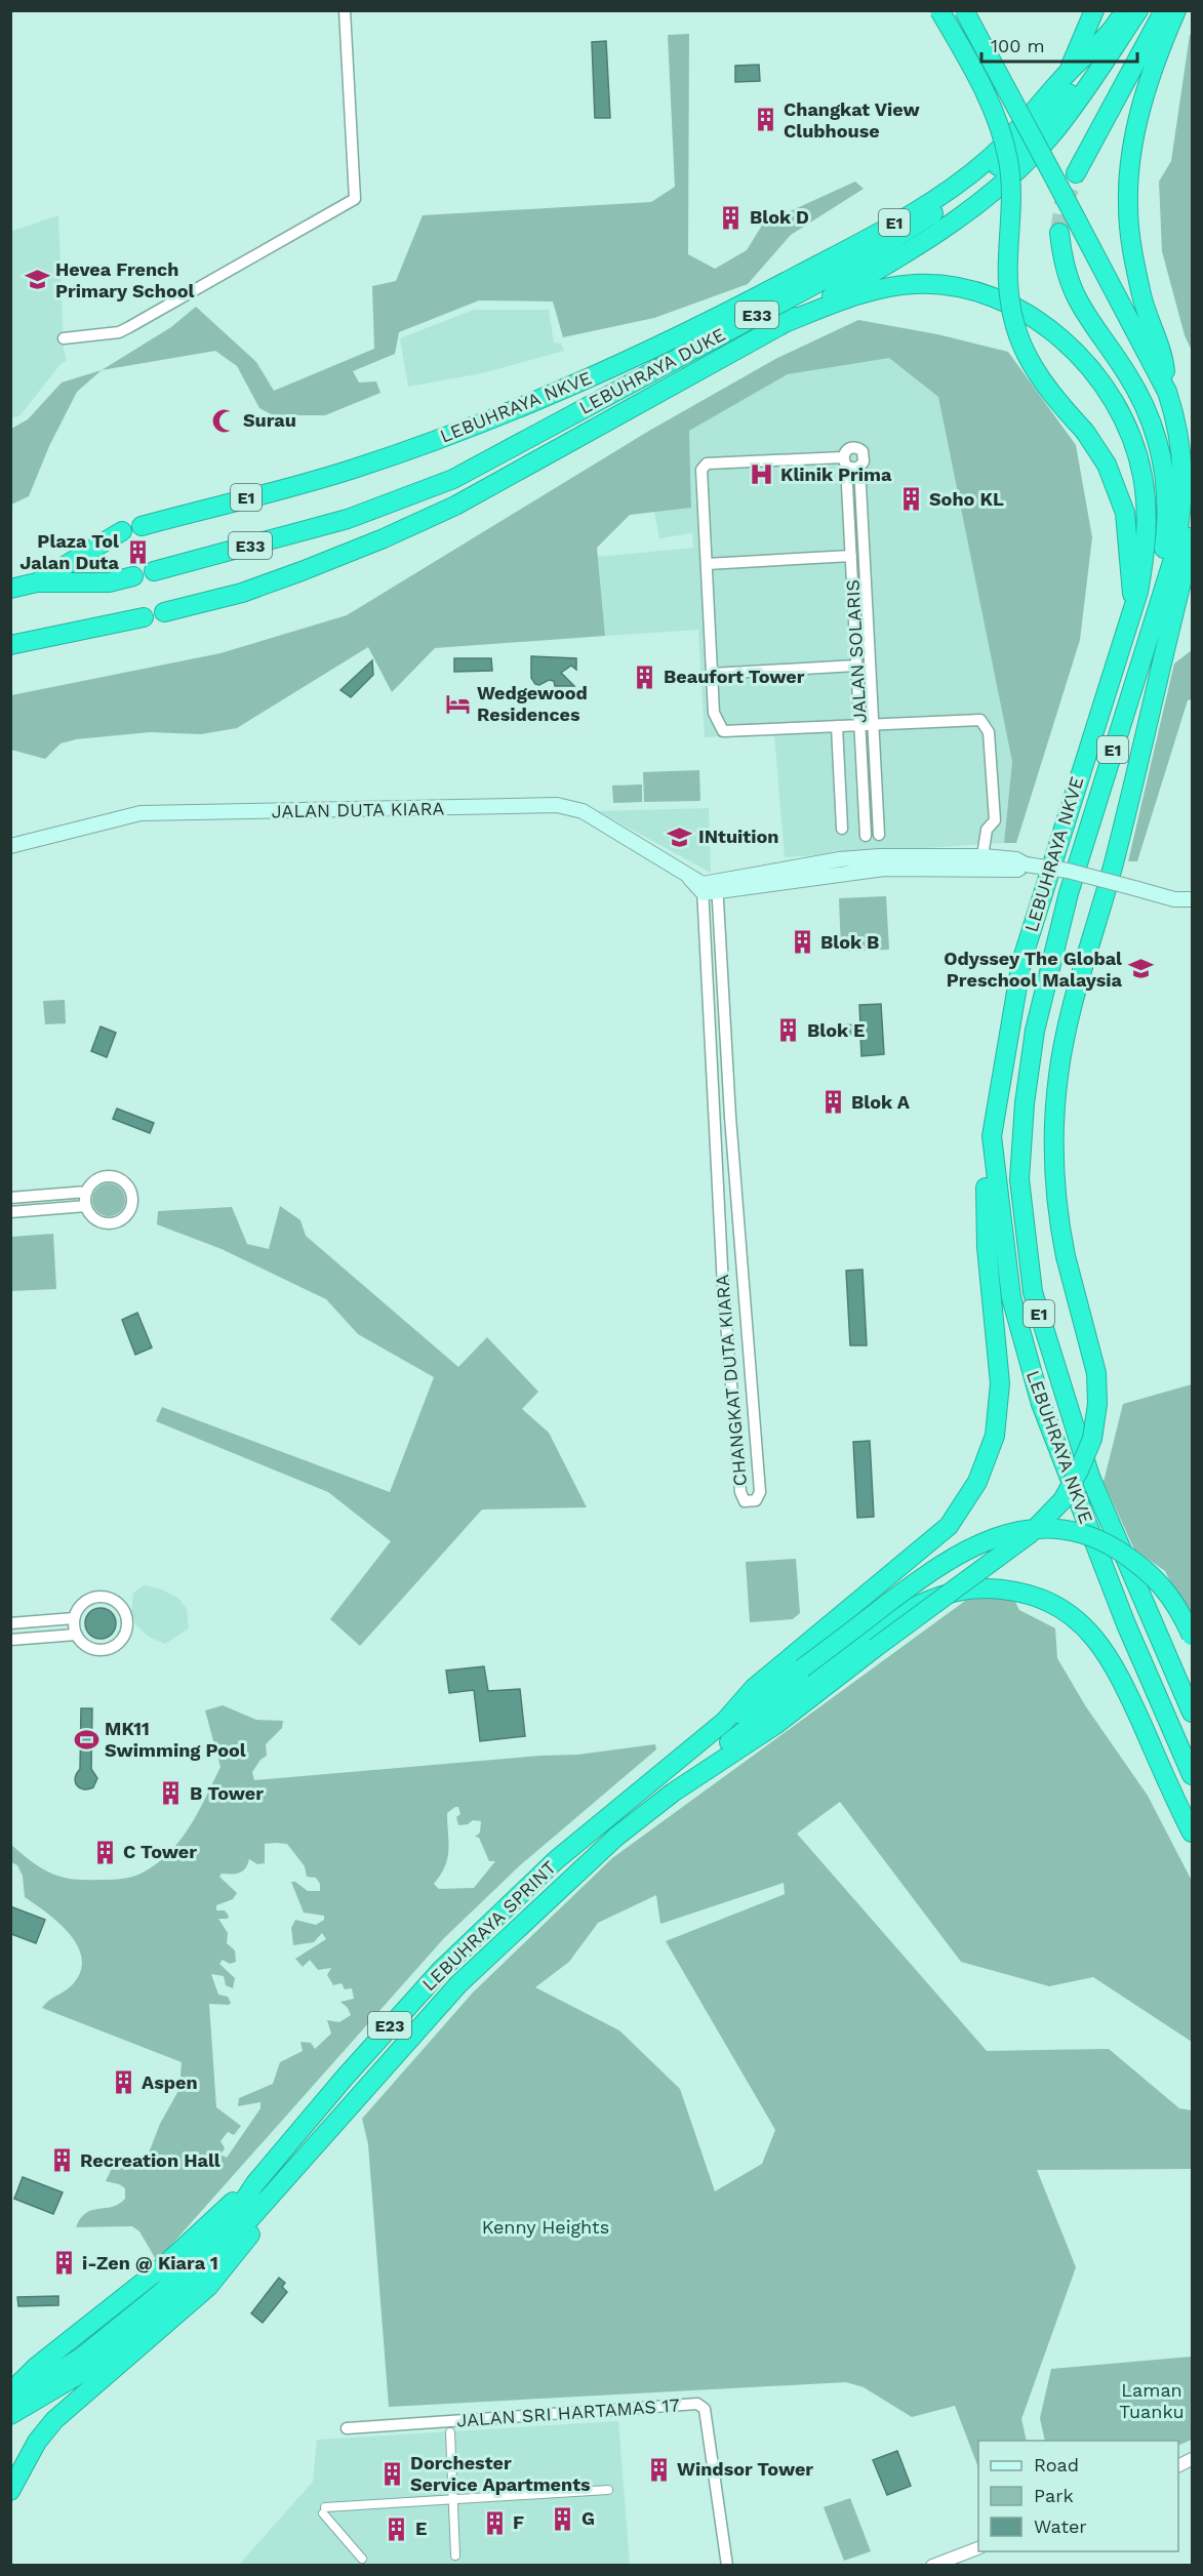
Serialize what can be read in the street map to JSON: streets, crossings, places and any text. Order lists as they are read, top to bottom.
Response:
{
  "streets": {
    "highway": [
      "E1",
      "E33",
      "LEBUHRAYA DUKE",
      "LEBUHRAYA NKVE",
      "LEBUHRAYA SPRINT",
      "E23"
    ],
    "main road": ["JALAN DUTA KIARA"],
    "street": ["JALAN SOLARIS", "CHANGKAT DUTA KIARA", "JALAN SRI HARTAMAS 17"]
  },
  "crossings": [
    ["E1", "LEBUHRAYA NKVE"],
    ["E33", "LEBUHRAYA NKVE"],
    ["LEBUHRAYA DUKE", "LEBUHRAYA NKVE"],
    ["JALAN DUTA KIARA", "CHANGKAT DUTA KIARA"]
  ],
  "parks": ["Kenny Heights", "Laman Tuanku"],
  "places": {
    "building": [
      "Changkat View Clubhouse",
      "Blok D",
      "Soho KL",
      "Plaza Tol Jalan Duta",
      "Beaufort Tower",
      "Blok B",
      "Blok E",
      "Blok A",
      "B Tower",
      "C Tower",
      "Aspen",
      "Recreation Hall",
      "i-Zen @ Kiara 1",
      "Windsor Tower",
      "Dorchester Service Apartments",
      "G",
      "F",
      "E"
    ],
    "school or university": ["Hevea French Primary School", "INtuition", "Odyssey The Global Preschool Malaysia"],
    "mosque": ["Surau"],
    "hospital": ["Klinik Prima"],
    "hotel": ["Wedgewood Residences"],
    "sports": ["MK11 Swimming Pool"]
  },
  "legend": ["Road", "Park", "Water"],
  "scale_bar": "100 m"
}
